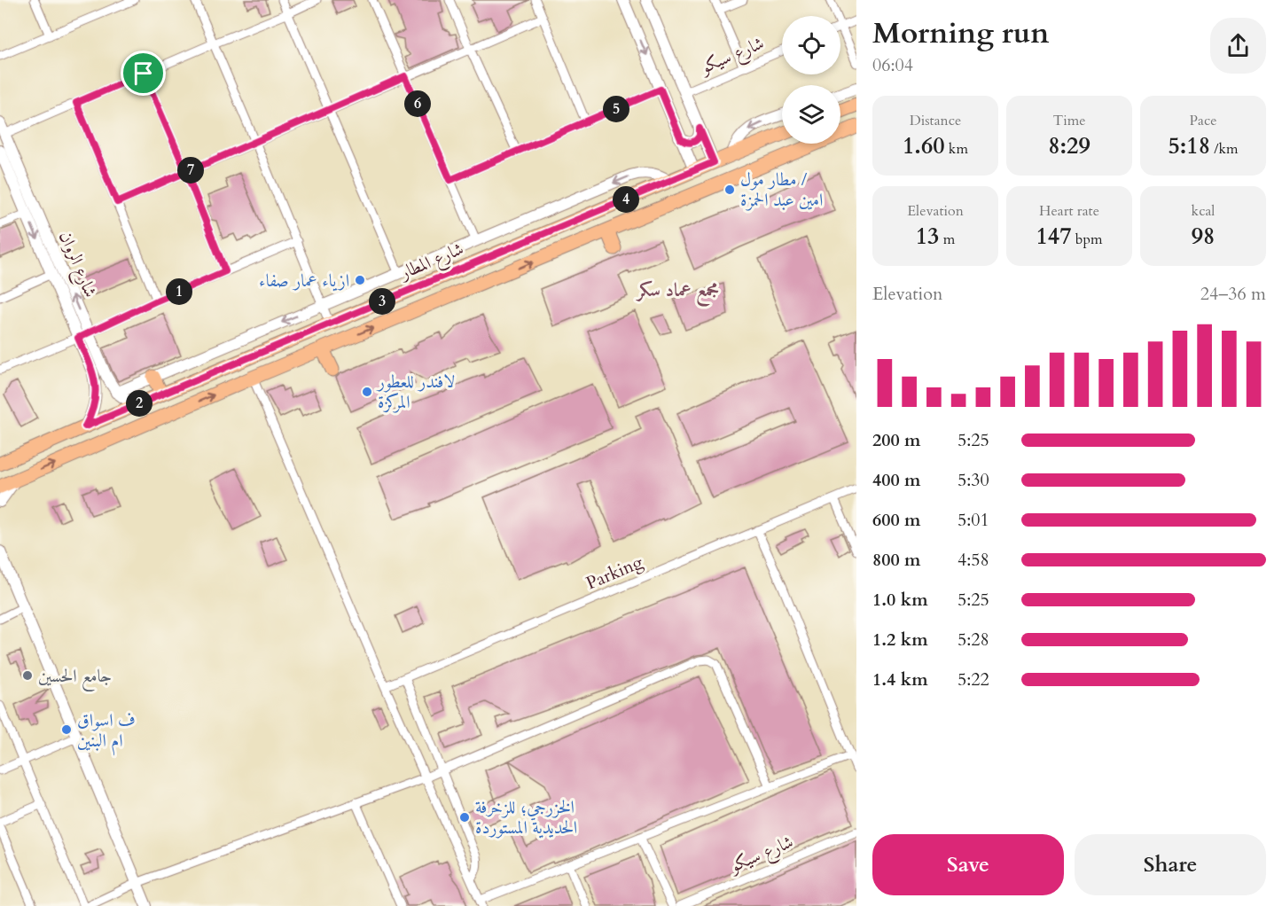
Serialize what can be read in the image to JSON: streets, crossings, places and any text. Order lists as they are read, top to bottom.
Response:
{
  "streets": {
    "main road": ["شارع المطار"],
    "street": ["شارع سيكو", "شارع الروان", "Parking"]
  },
  "crossings": [
    ["شارع المطار", "شارع الروان"]
  ],
  "districts": ["مجمع عماد سكر"],
  "places": [
    "مطار مول / امين عبد الحمزة",
    "ازياء عمار صفاء",
    "لافندر للعطور المركزة",
    "جامع الحسين",
    "ف اسواق ام البنين",
    "الخزرجي؛ للزخرفة الحديدية المستوردة"
  ],
  "page": {
    "heading": ["Morning run", "06:04"],
    "pins": [
      "6",
      "5",
      "7",
      "4",
      "1",
      "3",
      "2"
    ],
    "stats": [
      ["Distance", "1.60 km"],
      ["Time", "8:29"],
      ["Pace", "5:18 /km"],
      ["Elevation", "13 m"],
      ["Heart rate", "147 bpm"],
      ["kcal", "98"]
    ],
    "chart": ["Elevation", "24–36 m"],
    "list": [
      {
        "name": "200 m",
        "note": "5:25"
      },
      {
        "name": "400 m",
        "note": "5:30"
      },
      {
        "name": "600 m",
        "note": "5:01"
      },
      {
        "name": "800 m",
        "note": "4:58"
      },
      {
        "name": "1.0 km",
        "note": "5:25"
      },
      {
        "name": "1.2 km",
        "note": "5:28"
      },
      {
        "name": "1.4 km",
        "note": "5:22"
      }
    ],
    "buttons": ["Save", "Share"]
  }
}
